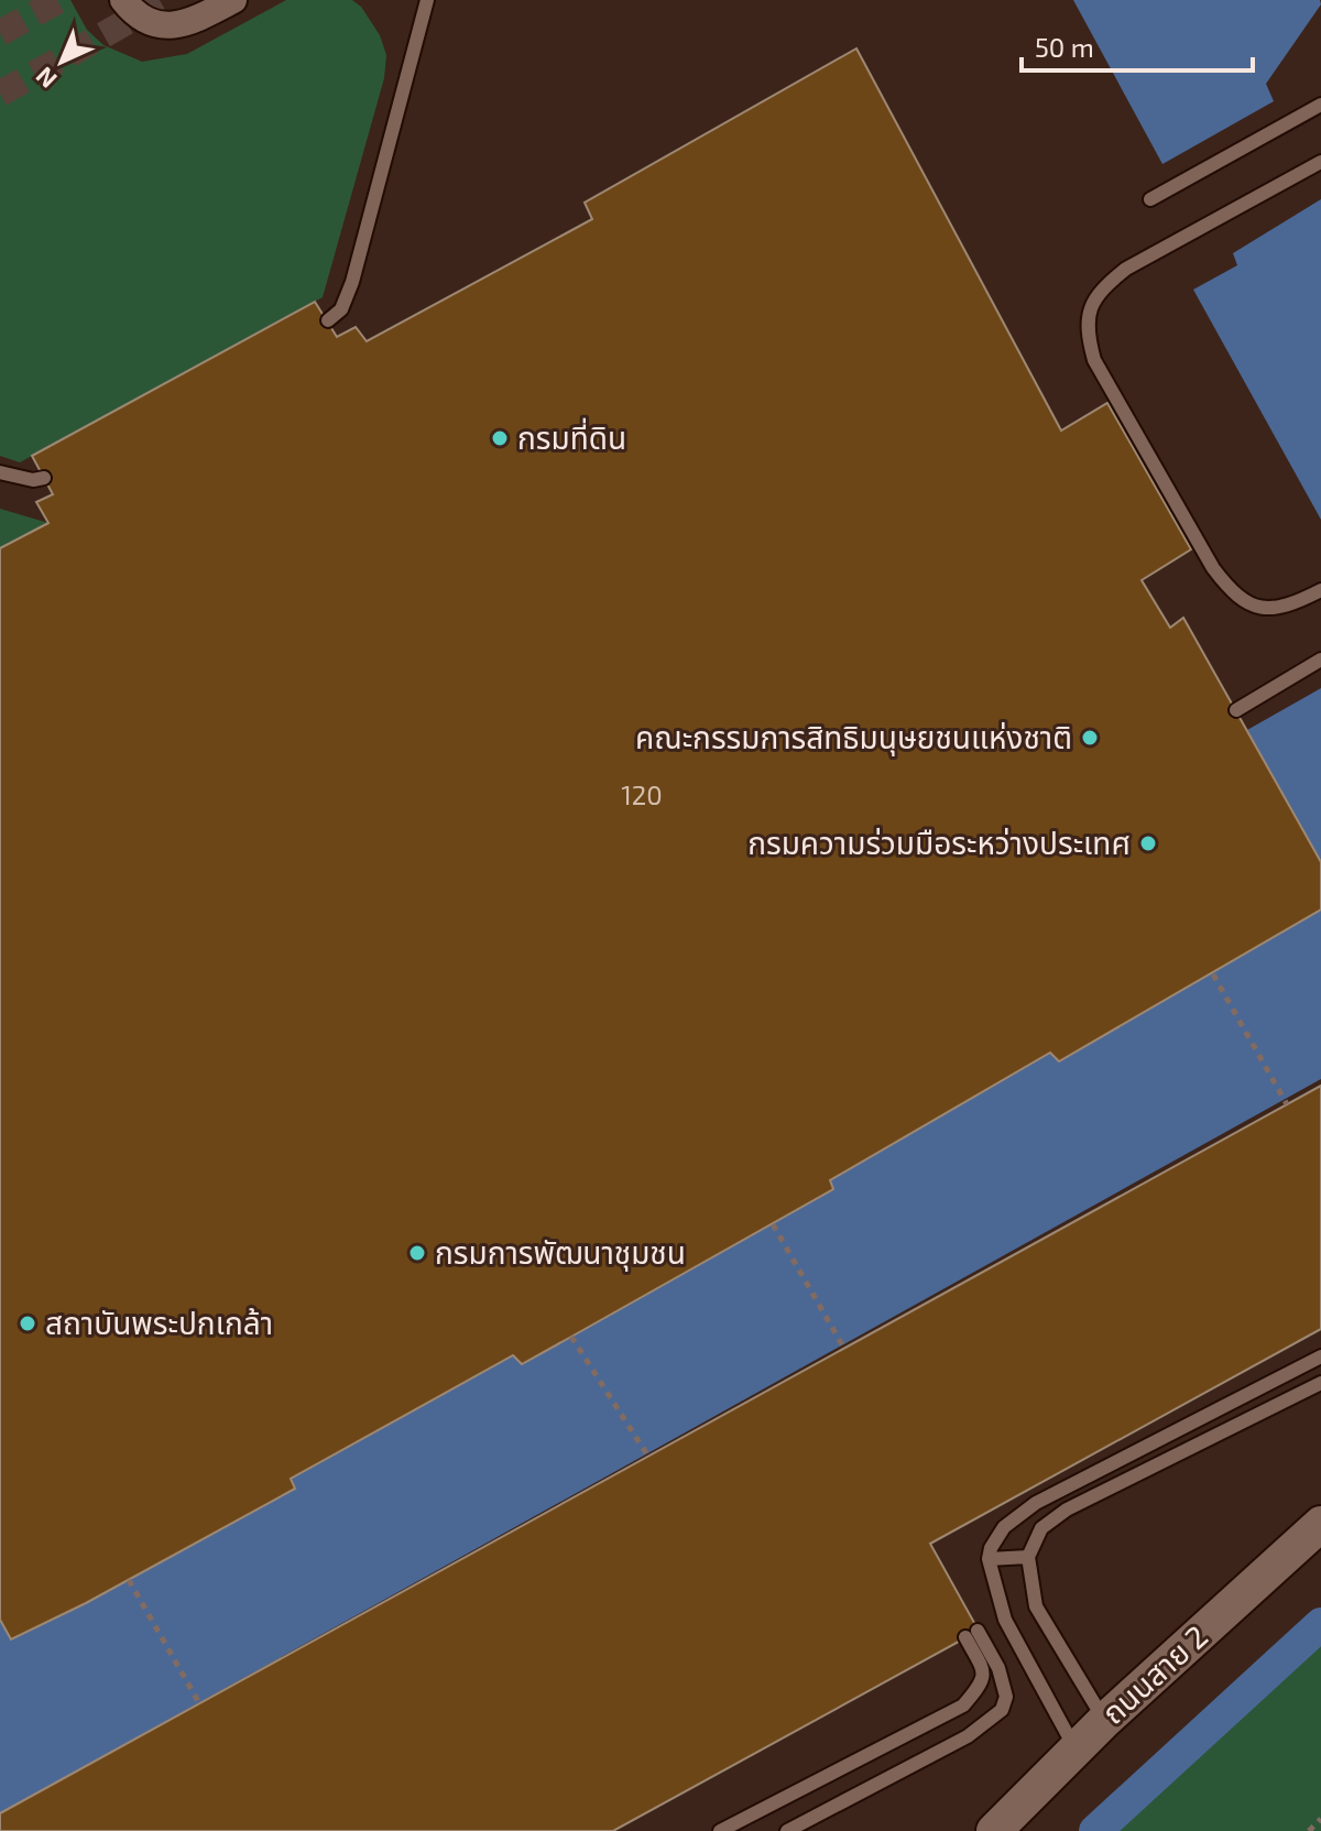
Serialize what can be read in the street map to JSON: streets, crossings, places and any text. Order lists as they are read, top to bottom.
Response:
{
  "streets": {
    "street": ["ถนนสาย 2"]
  },
  "places": [
    "กรมที่ดิน",
    "คณะกรรมการสิทธิมนุษยชนแห่งชาติ",
    "กรมความร่วมมือระหว่างประเทศ",
    "กรมการพัฒนาชุมชน",
    "สถาบันพระปกเกล้า"
  ],
  "house_numbers": ["120"],
  "scale_bar": "50 m",
  "north": "bottom left"
}
